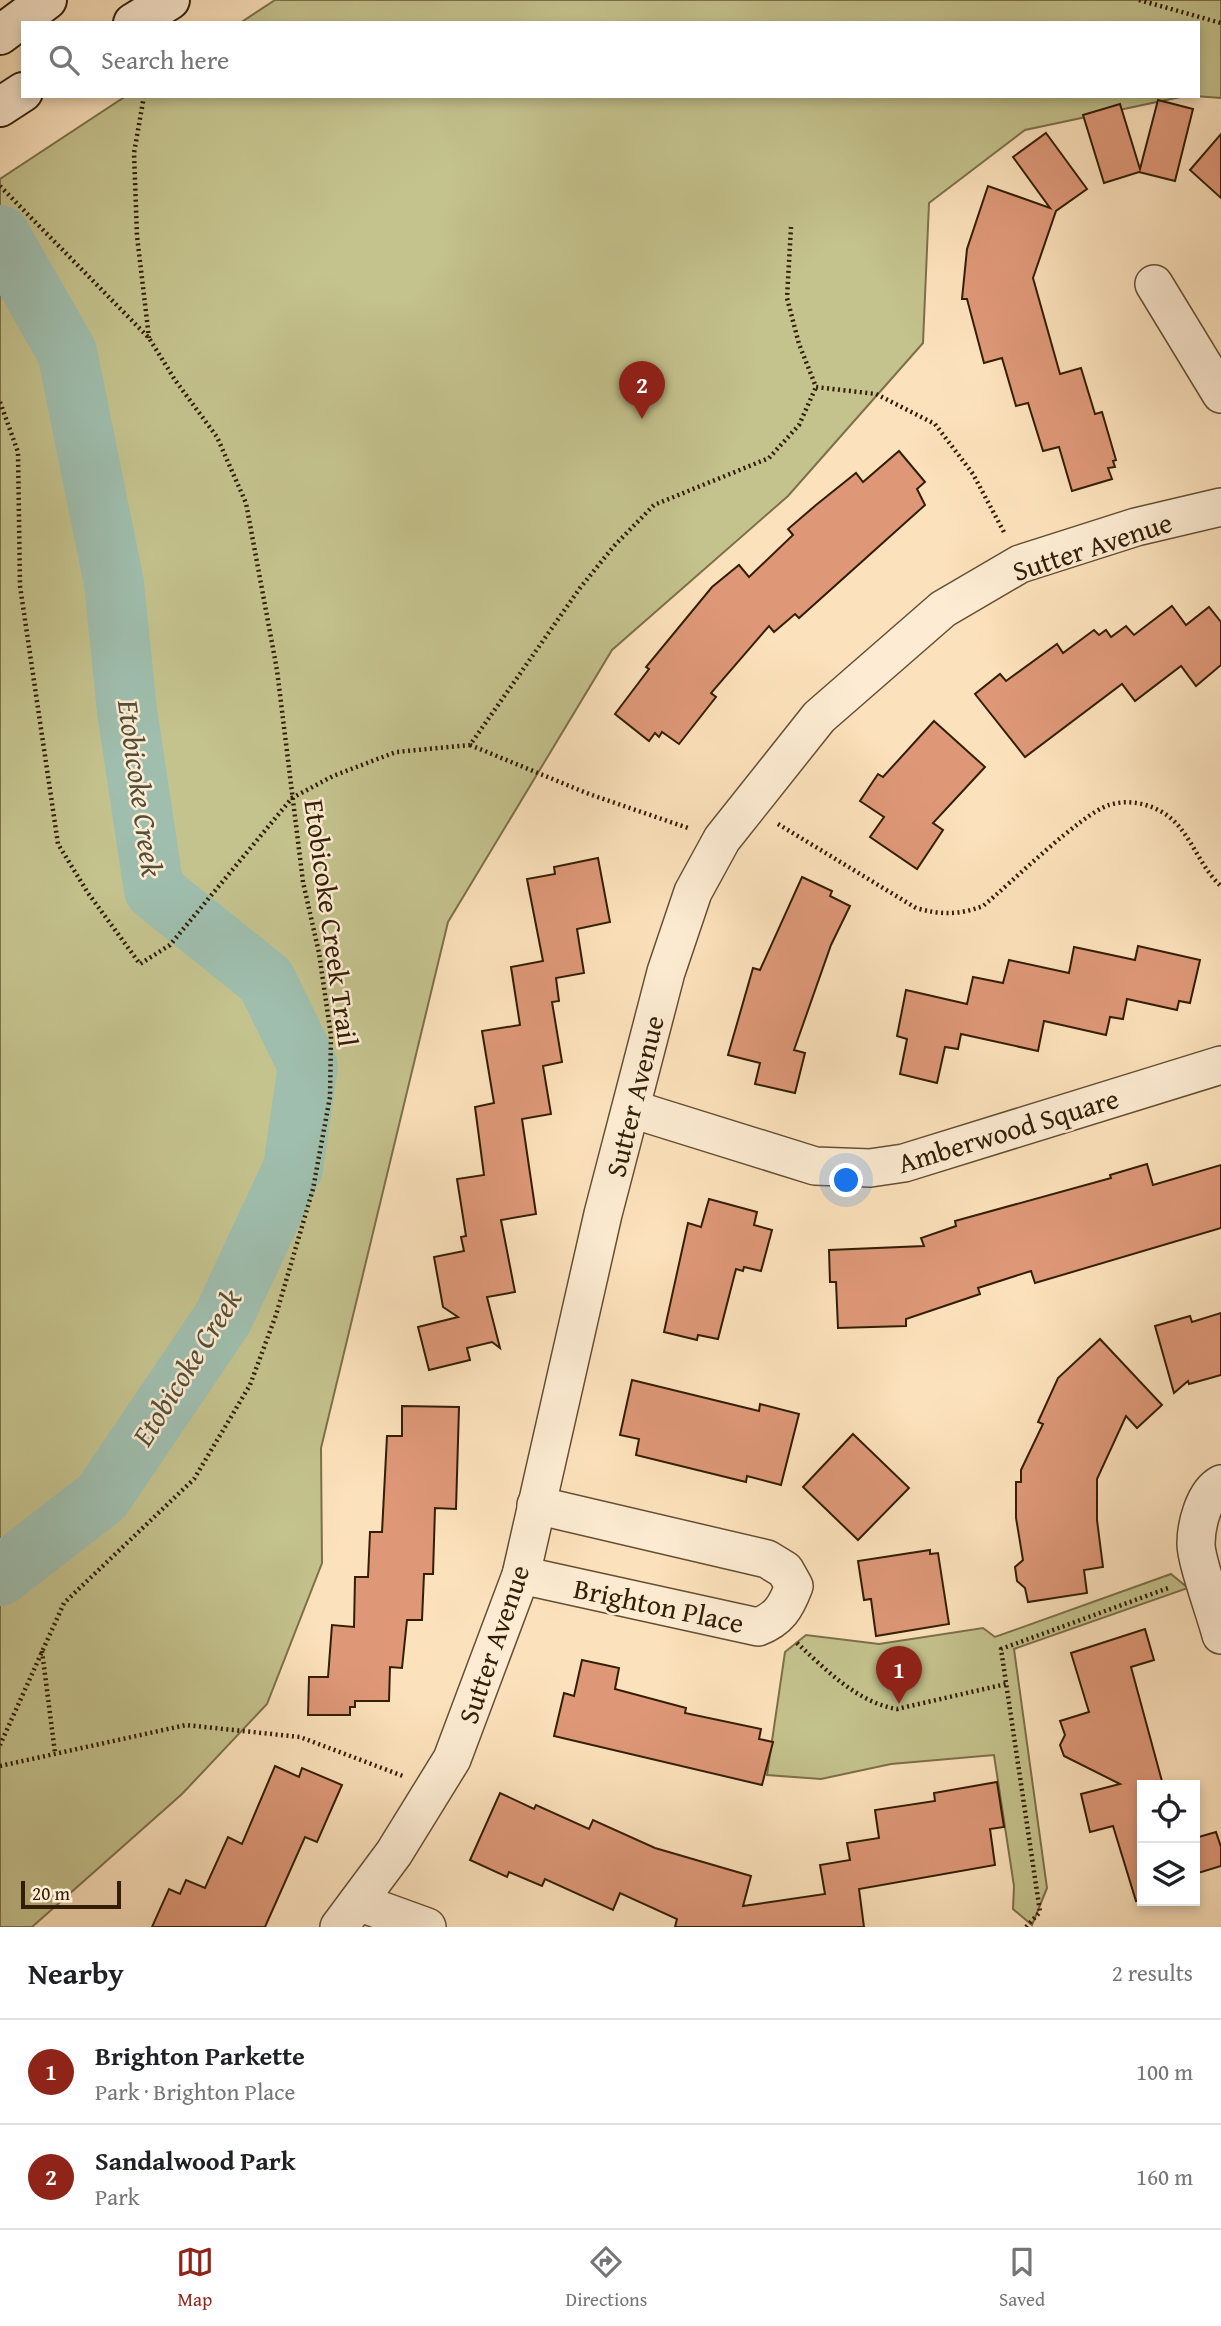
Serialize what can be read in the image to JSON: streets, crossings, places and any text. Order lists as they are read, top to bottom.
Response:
{
  "streets": {
    "street": ["Sutter Avenue", "Amberwood Square", "Brighton Place"],
    "path": ["Etobicoke Creek Trail"]
  },
  "crossings": [
    ["Sutter Avenue", "Amberwood Square"],
    ["Sutter Avenue", "Brighton Place"]
  ],
  "water": ["Etobicoke Creek"],
  "scale_bar": "20 m",
  "page": {
    "search": "Search here",
    "pins": ["2", "1"],
    "scale": "20 m",
    "heading": ["Nearby", "2 results"],
    "list": [
      {
        "mark": "1",
        "name": "Brighton Parkette",
        "note": "Park · Brighton Place",
        "value": "100 m"
      },
      {
        "mark": "2",
        "name": "Sandalwood Park",
        "note": "Park",
        "value": "160 m"
      }
    ],
    "nav": ["Map", "Directions", "Saved"]
  }
}
